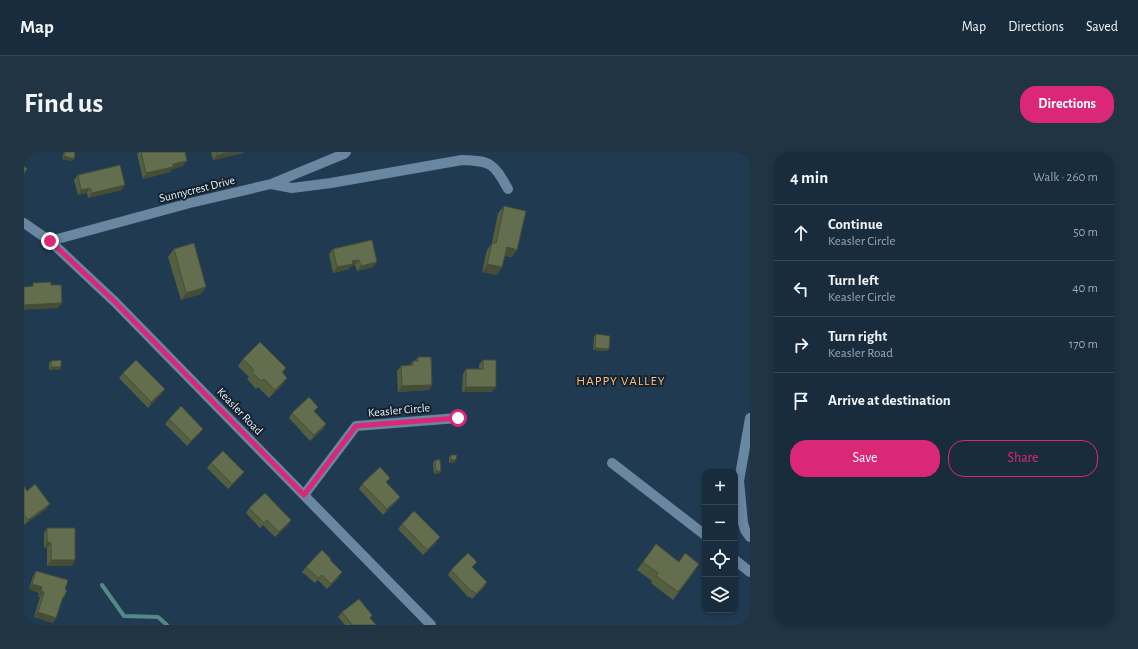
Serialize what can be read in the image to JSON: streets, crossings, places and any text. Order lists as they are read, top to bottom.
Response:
{
  "streets": {
    "street": ["Sunnycrest Drive", "Keasler Circle", "Keasler Road"]
  },
  "crossings": [
    ["Sunnycrest Drive", "Keasler Road"],
    ["Keasler Circle", "Keasler Road"]
  ],
  "districts": ["HAPPY VALLEY"],
  "page": {
    "header": "Map",
    "nav": ["Map", "Directions", "Saved"],
    "buttons": [
      "Directions",
      ["Save", "Share"]
    ],
    "title": "Find us",
    "heading": ["4 min", "Walk · 260 m"],
    "list": [
      ["Continue", "Keasler Circle", "50 m"],
      ["Turn left", "Keasler Circle", "40 m"],
      ["Turn right", "Keasler Road", "170 m"],
      "Arrive at destination"
    ],
    "map_buttons": ["+", "−"]
  }
}
